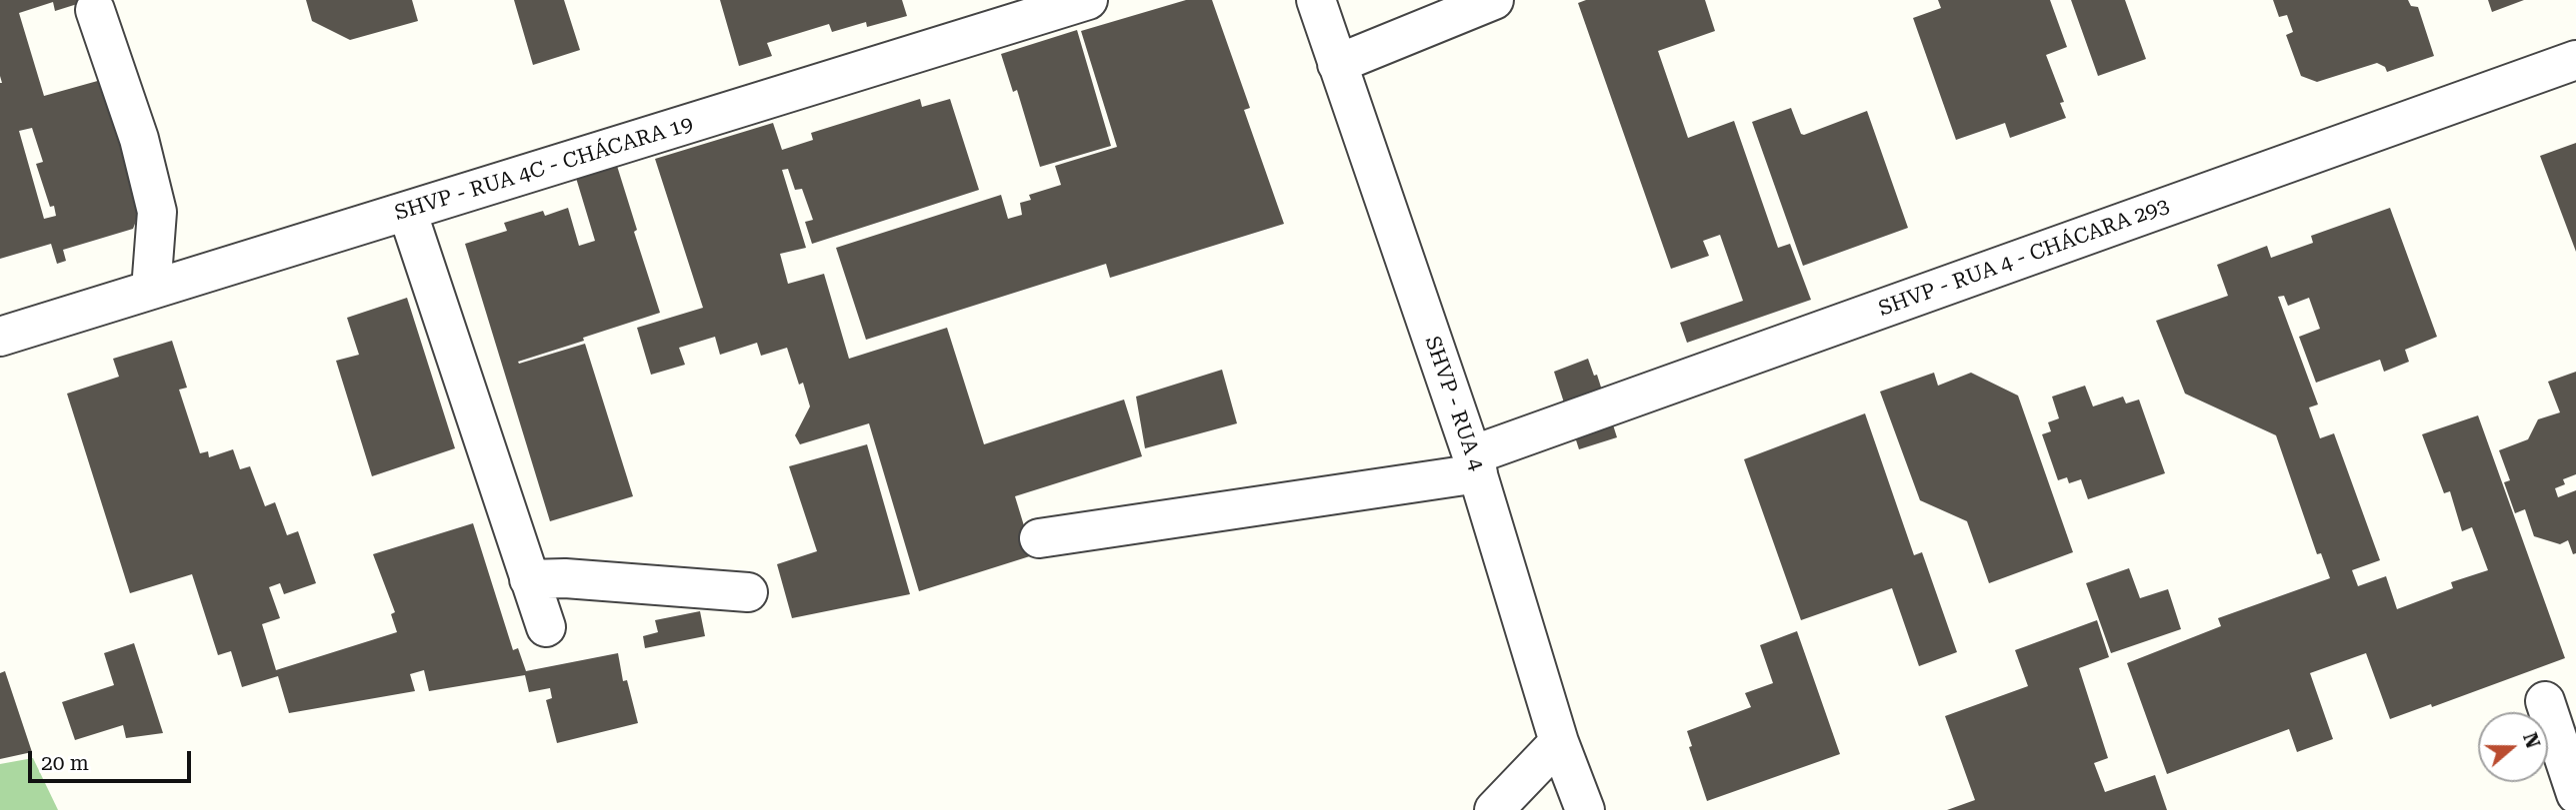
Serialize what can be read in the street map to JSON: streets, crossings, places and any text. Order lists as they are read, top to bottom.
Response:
{
  "streets": {
    "street": ["SHVP - RUA 4C - CHÁCARA 19", "SHVP - RUA 4 - CHÁCARA 293", "SHVP - RUA 4"]
  },
  "crossings": [
    ["SHVP - RUA 4 - CHÁCARA 293", "SHVP - RUA 4"]
  ],
  "scale_bar": "20 m",
  "north": "right"
}
